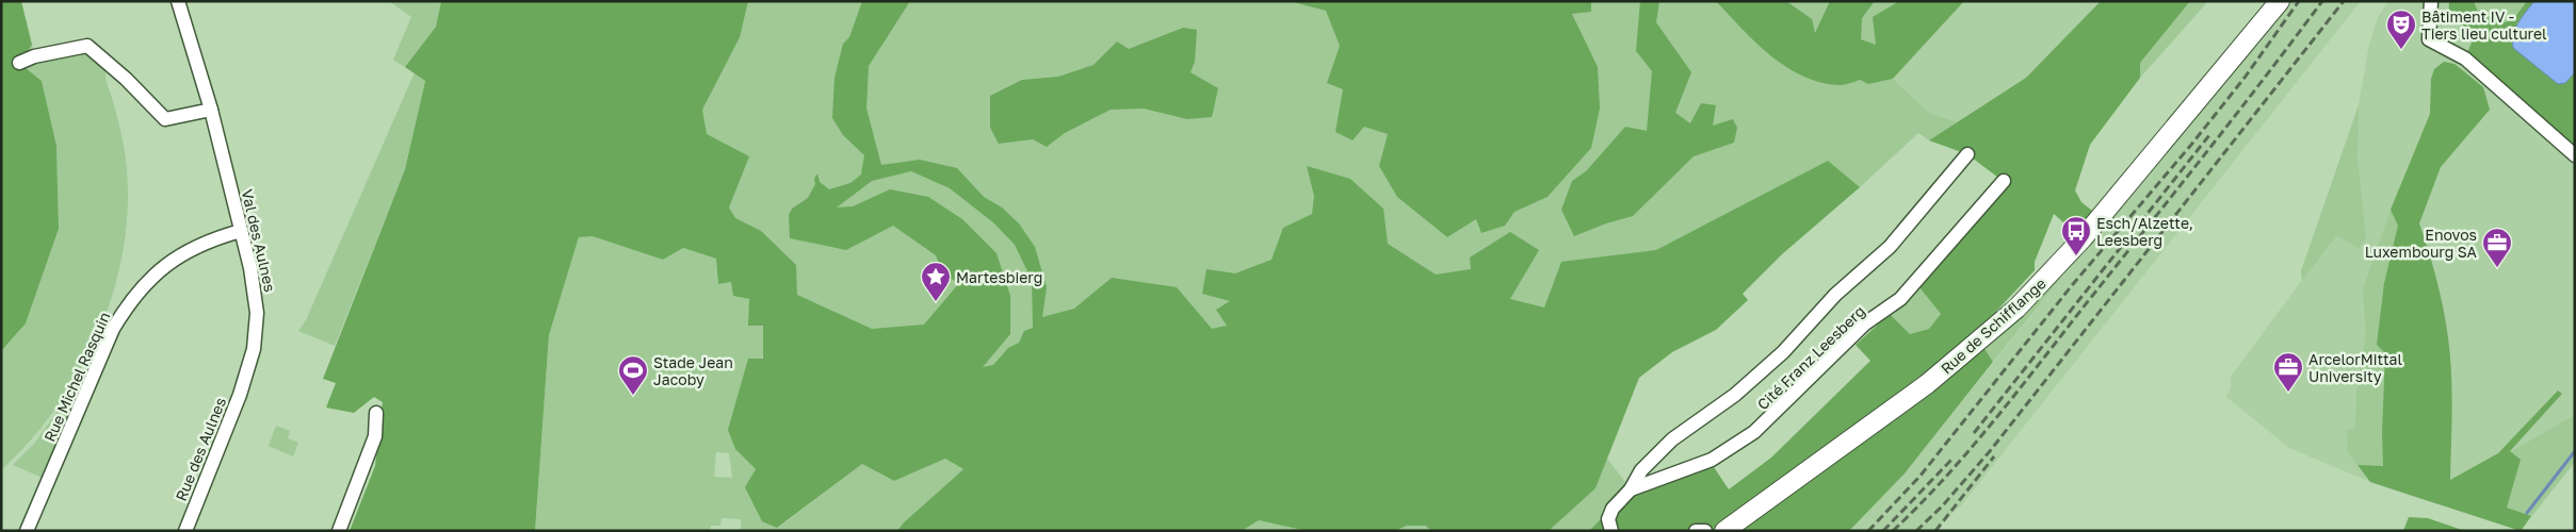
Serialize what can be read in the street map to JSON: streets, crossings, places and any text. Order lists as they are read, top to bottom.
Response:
{
  "streets": {
    "street": [
      "Val des Aulnes",
      "Rue de Schifflange",
      "Cité Franz Leesberg",
      "Rue Michel Rasquin",
      "Rue des Aulnes"
    ]
  },
  "crossings": [
    ["Val des Aulnes", "Rue Michel Rasquin"],
    ["Val des Aulnes", "Rue des Aulnes"]
  ],
  "places": {
    "theatre": ["Bâtiment IV - Tiers lieu culturel"],
    "bus stop": ["Esch/Alzette, Leesberg"],
    "office": ["Enovos Luxembourg SA", "ArcelorMittal University"],
    "place": ["Martesbierg"],
    "sports": ["Stade Jean Jacoby"]
  }
}
